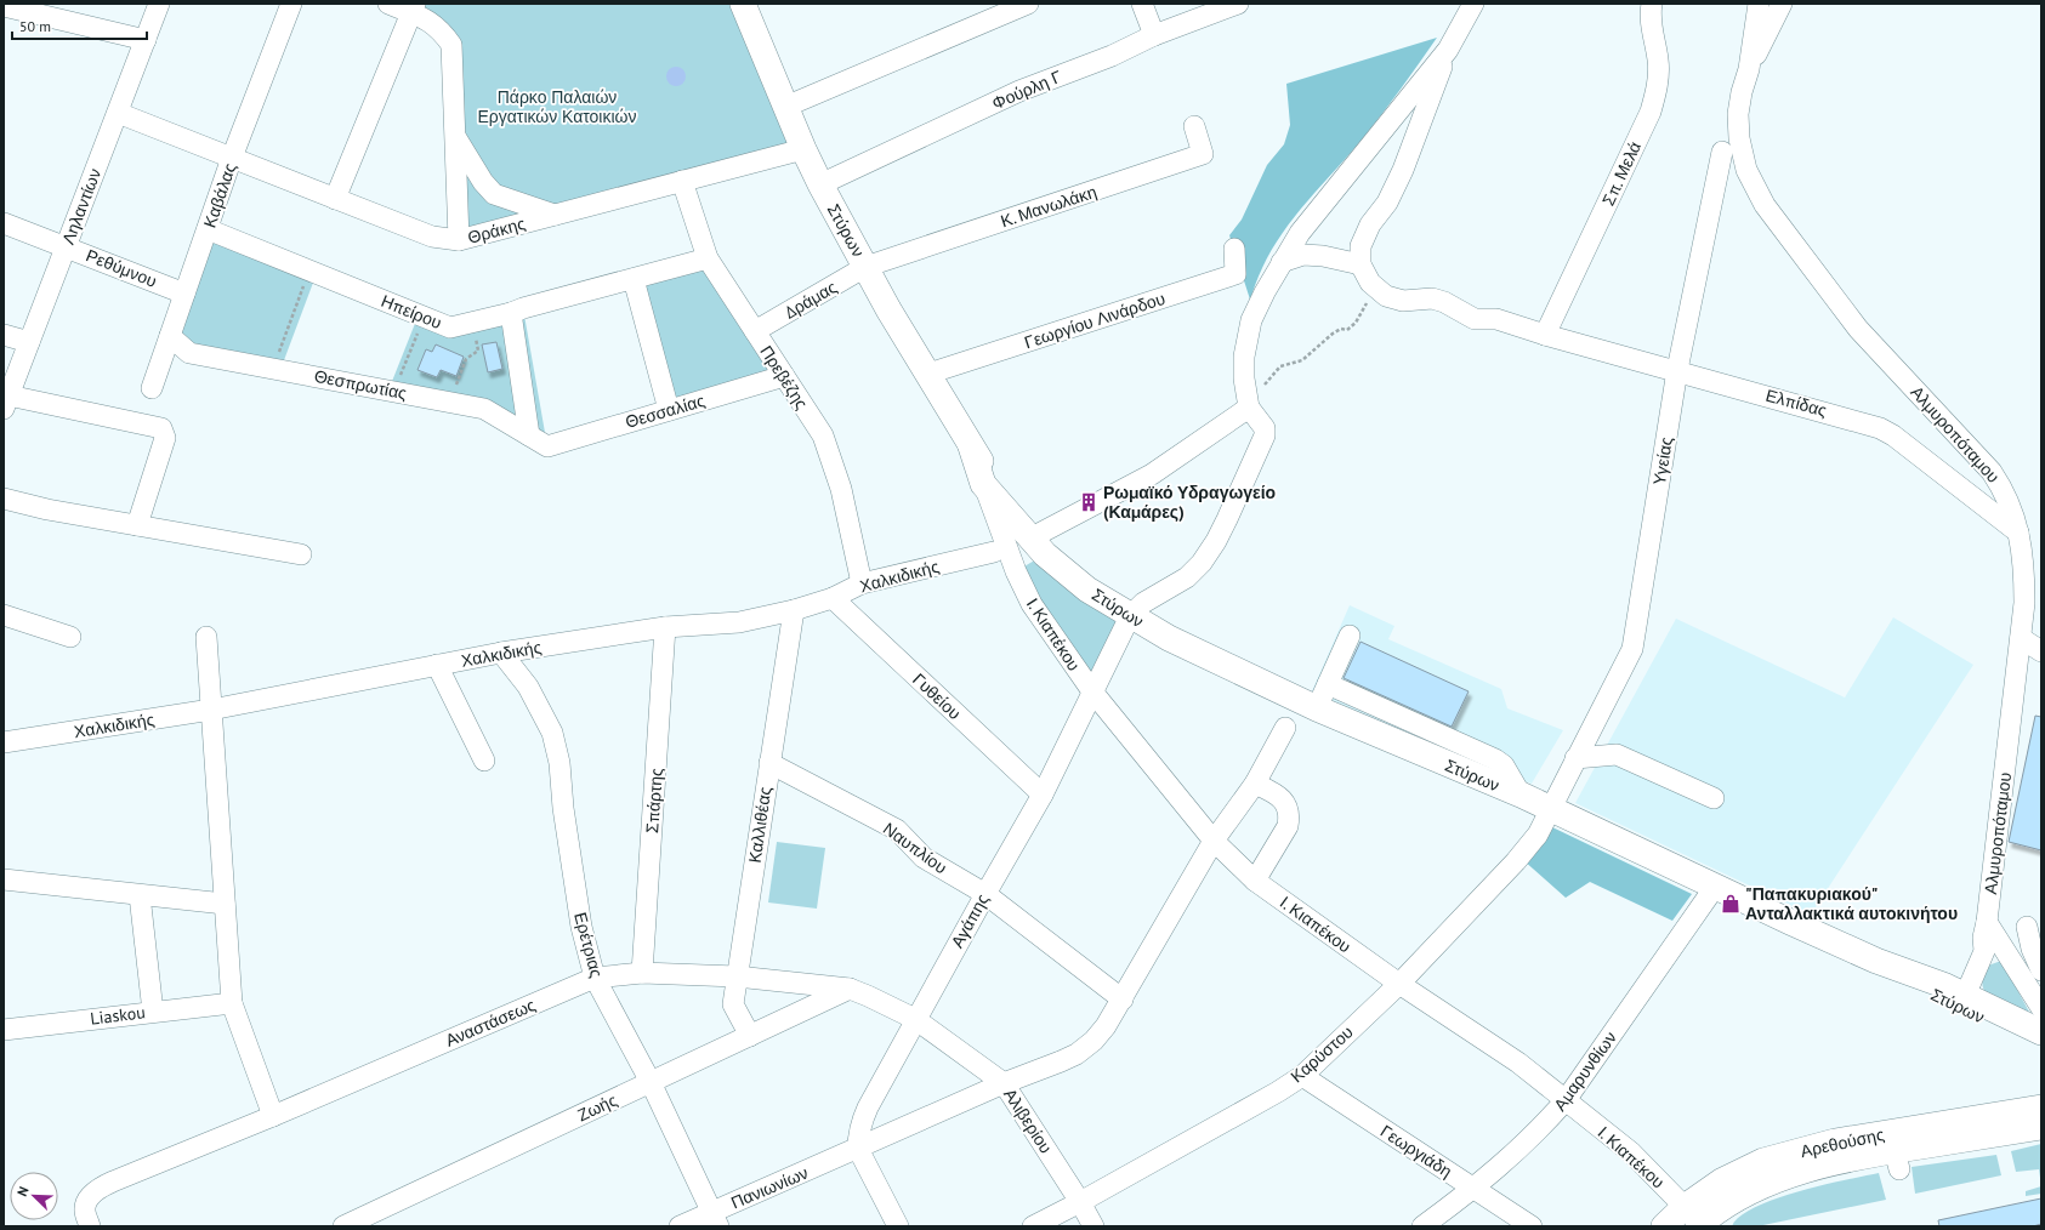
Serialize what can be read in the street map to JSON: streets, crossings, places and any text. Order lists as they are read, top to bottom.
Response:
{
  "streets": {
    "main road": ["Στύρων", "Αρεθούσης"],
    "street": [
      "Φούρλη Γ",
      "Σπ. Μελά",
      "Καβάλας",
      "Ληλαντίων",
      "Κ. Μανωλάκη",
      "Θράκης",
      "Ρεθύμνου",
      "Δράμας",
      "Ηπείρου",
      "Γεωργίου Λινάρδου",
      "Πρεβέζης",
      "Θεσπρωτίας",
      "Ελπίδας",
      "Θεσσαλίας",
      "Αλμυροπόταμου",
      "Υγείας",
      "Χαλκιδικής",
      "Ι. Κιαπέκου",
      "Γυθείου",
      "Σπάρτης",
      "Καλλιθέας",
      "Ναυπλίου",
      "Αγάπης",
      "Ερέτριας",
      "Liaskou",
      "Αναστάσεως",
      "Καρύστου",
      "Αμαρυνθίων",
      "Ζωής",
      "Αλιβερίου",
      "Γεωργιάδη",
      "Πανιωνίων"
    ]
  },
  "crossings": [
    ["Φούρλη Γ", "Στύρων"],
    ["Σπ. Μελά", "Ελπίδας"],
    ["Καβάλας", "Θράκης"],
    ["Καβάλας", "Ρεθύμνου"],
    ["Καβάλας", "Ηπείρου"],
    ["Καβάλας", "Θεσπρωτίας"],
    ["Ληλαντίων", "Θράκης"],
    ["Ληλαντίων", "Ρεθύμνου"],
    ["Κ. Μανωλάκη", "Στύρων"],
    ["Κ. Μανωλάκη", "Δράμας"],
    ["Θράκης", "Στύρων"],
    ["Θράκης", "Πρεβέζης"],
    ["Στύρων", "Δράμας"],
    ["Στύρων", "Γεωργίου Λινάρδου"],
    ["Στύρων", "Αλμυροπόταμου"],
    ["Στύρων", "Υγείας"],
    ["Στύρων", "Ι. Κιαπέκου"],
    ["Στύρων", "Αγάπης"],
    ["Στύρων", "Καρύστου"],
    ["Στύρων", "Αμαρυνθίων"],
    ["Δράμας", "Πρεβέζης"],
    ["Ηπείρου", "Πρεβέζης"],
    ["Πρεβέζης", "Θεσσαλίας"],
    ["Πρεβέζης", "Χαλκιδικής"],
    ["Θεσπρωτίας", "Θεσσαλίας"],
    ["Ελπίδας", "Αλμυροπόταμου"],
    ["Ελπίδας", "Υγείας"],
    ["Υγείας", "Καρύστου"],
    ["Χαλκιδικής", "Ι. Κιαπέκου"],
    ["Χαλκιδικής", "Γυθείου"],
    ["Χαλκιδικής", "Σπάρτης"],
    ["Χαλκιδικής", "Καλλιθέας"],
    ["Χαλκιδικής", "Ερέτριας"],
    ["Ι. Κιαπέκου", "Αγάπης"],
    ["Ι. Κιαπέκου", "Καρύστου"],
    ["Ι. Κιαπέκου", "Αμαρυνθίων"],
    ["Ι. Κιαπέκου", "Αρεθούσης"],
    ["Ι. Κιαπέκου", "Πανιωνίων"],
    ["Γυθείου", "Αγάπης"],
    ["Σπάρτης", "Αναστάσεως"],
    ["Καλλιθέας", "Ναυπλίου"],
    ["Καλλιθέας", "Αναστάσεως"],
    ["Καλλιθέας", "Ζωής"],
    ["Ναυπλίου", "Αγάπης"],
    ["Ναυπλίου", "Πανιωνίων"],
    ["Αγάπης", "Αναστάσεως"],
    ["Αγάπης", "Αλιβερίου"],
    ["Αγάπης", "Πανιωνίων"],
    ["Ερέτριας", "Αναστάσεως"],
    ["Ερέτριας", "Ζωής"],
    ["Ερέτριας", "Πανιωνίων"],
    ["Αναστάσεως", "Ζωής"],
    ["Αναστάσεως", "Αλιβερίου"],
    ["Καρύστου", "Αλιβερίου"],
    ["Καρύστου", "Γεωργιάδη"],
    ["Αμαρυνθίων", "Γεωργιάδη"],
    ["Αλιβερίου", "Πανιωνίων"]
  ],
  "parks": ["Πάρκο Παλαιών Εργατικών Κατοικιών"],
  "places": {
    "building": ["Ρωμαϊκό Υδραγωγείο (Καμάρες)"],
    "shop": ["\"Παπακυριακού\" Ανταλλακτικά αυτοκινήτου"]
  },
  "scale_bar": "50 m",
  "north": "top left"
}
